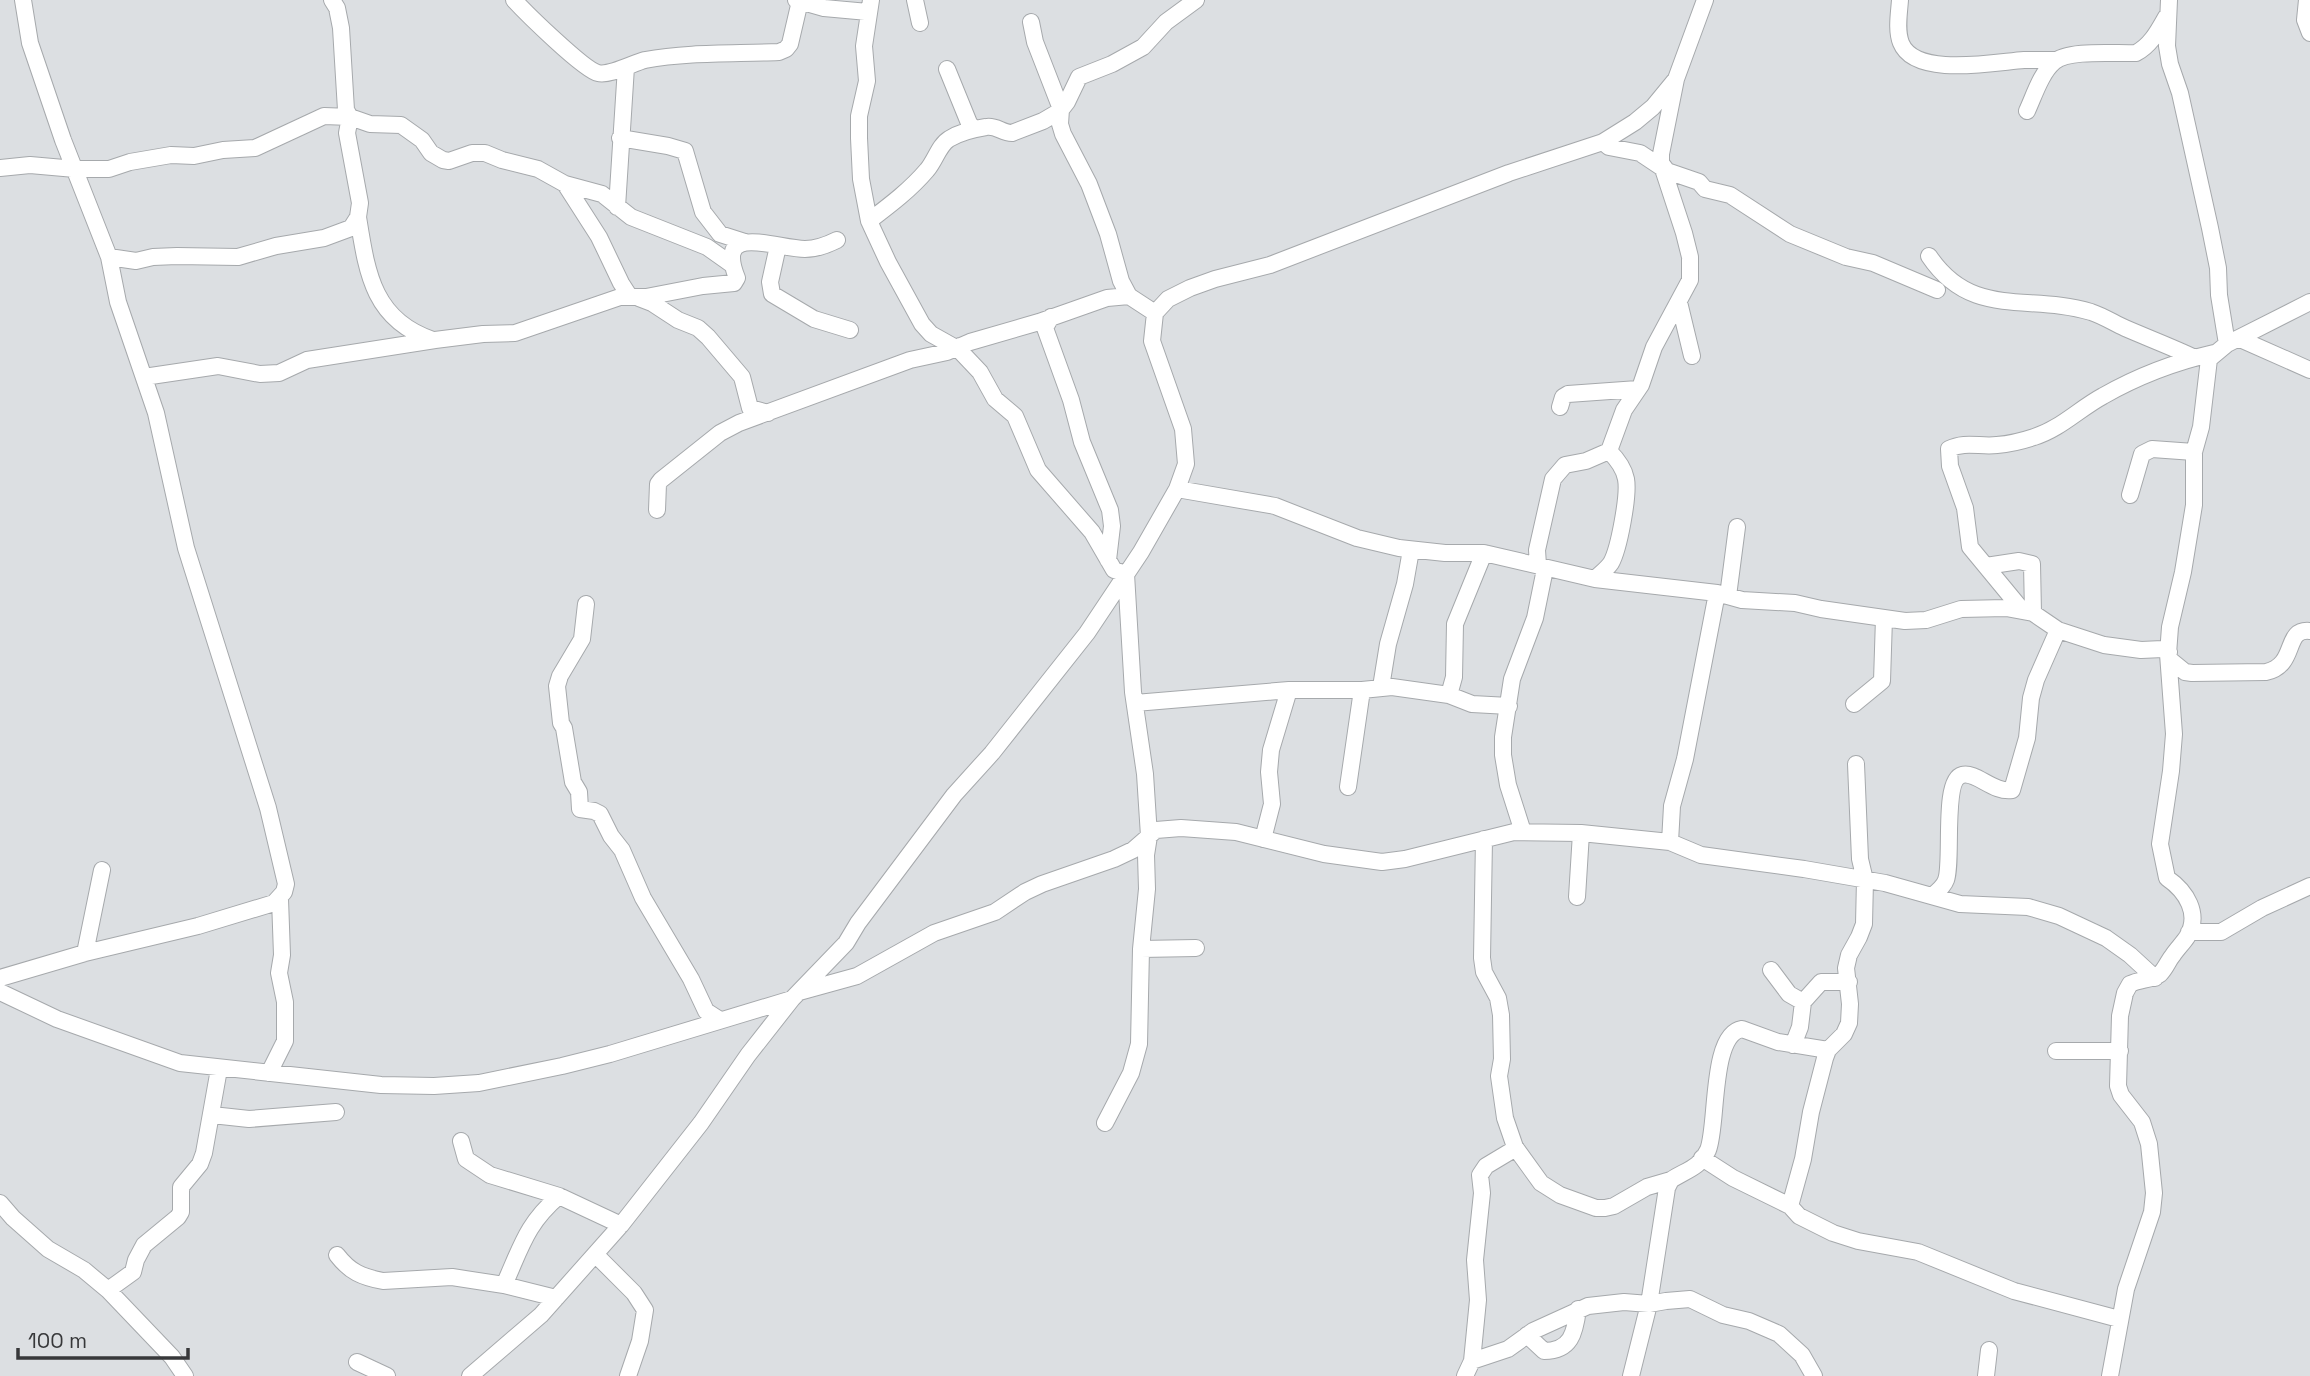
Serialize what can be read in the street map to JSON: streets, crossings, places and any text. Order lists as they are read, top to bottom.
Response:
{
  "scale_bar": "100 m"
}
